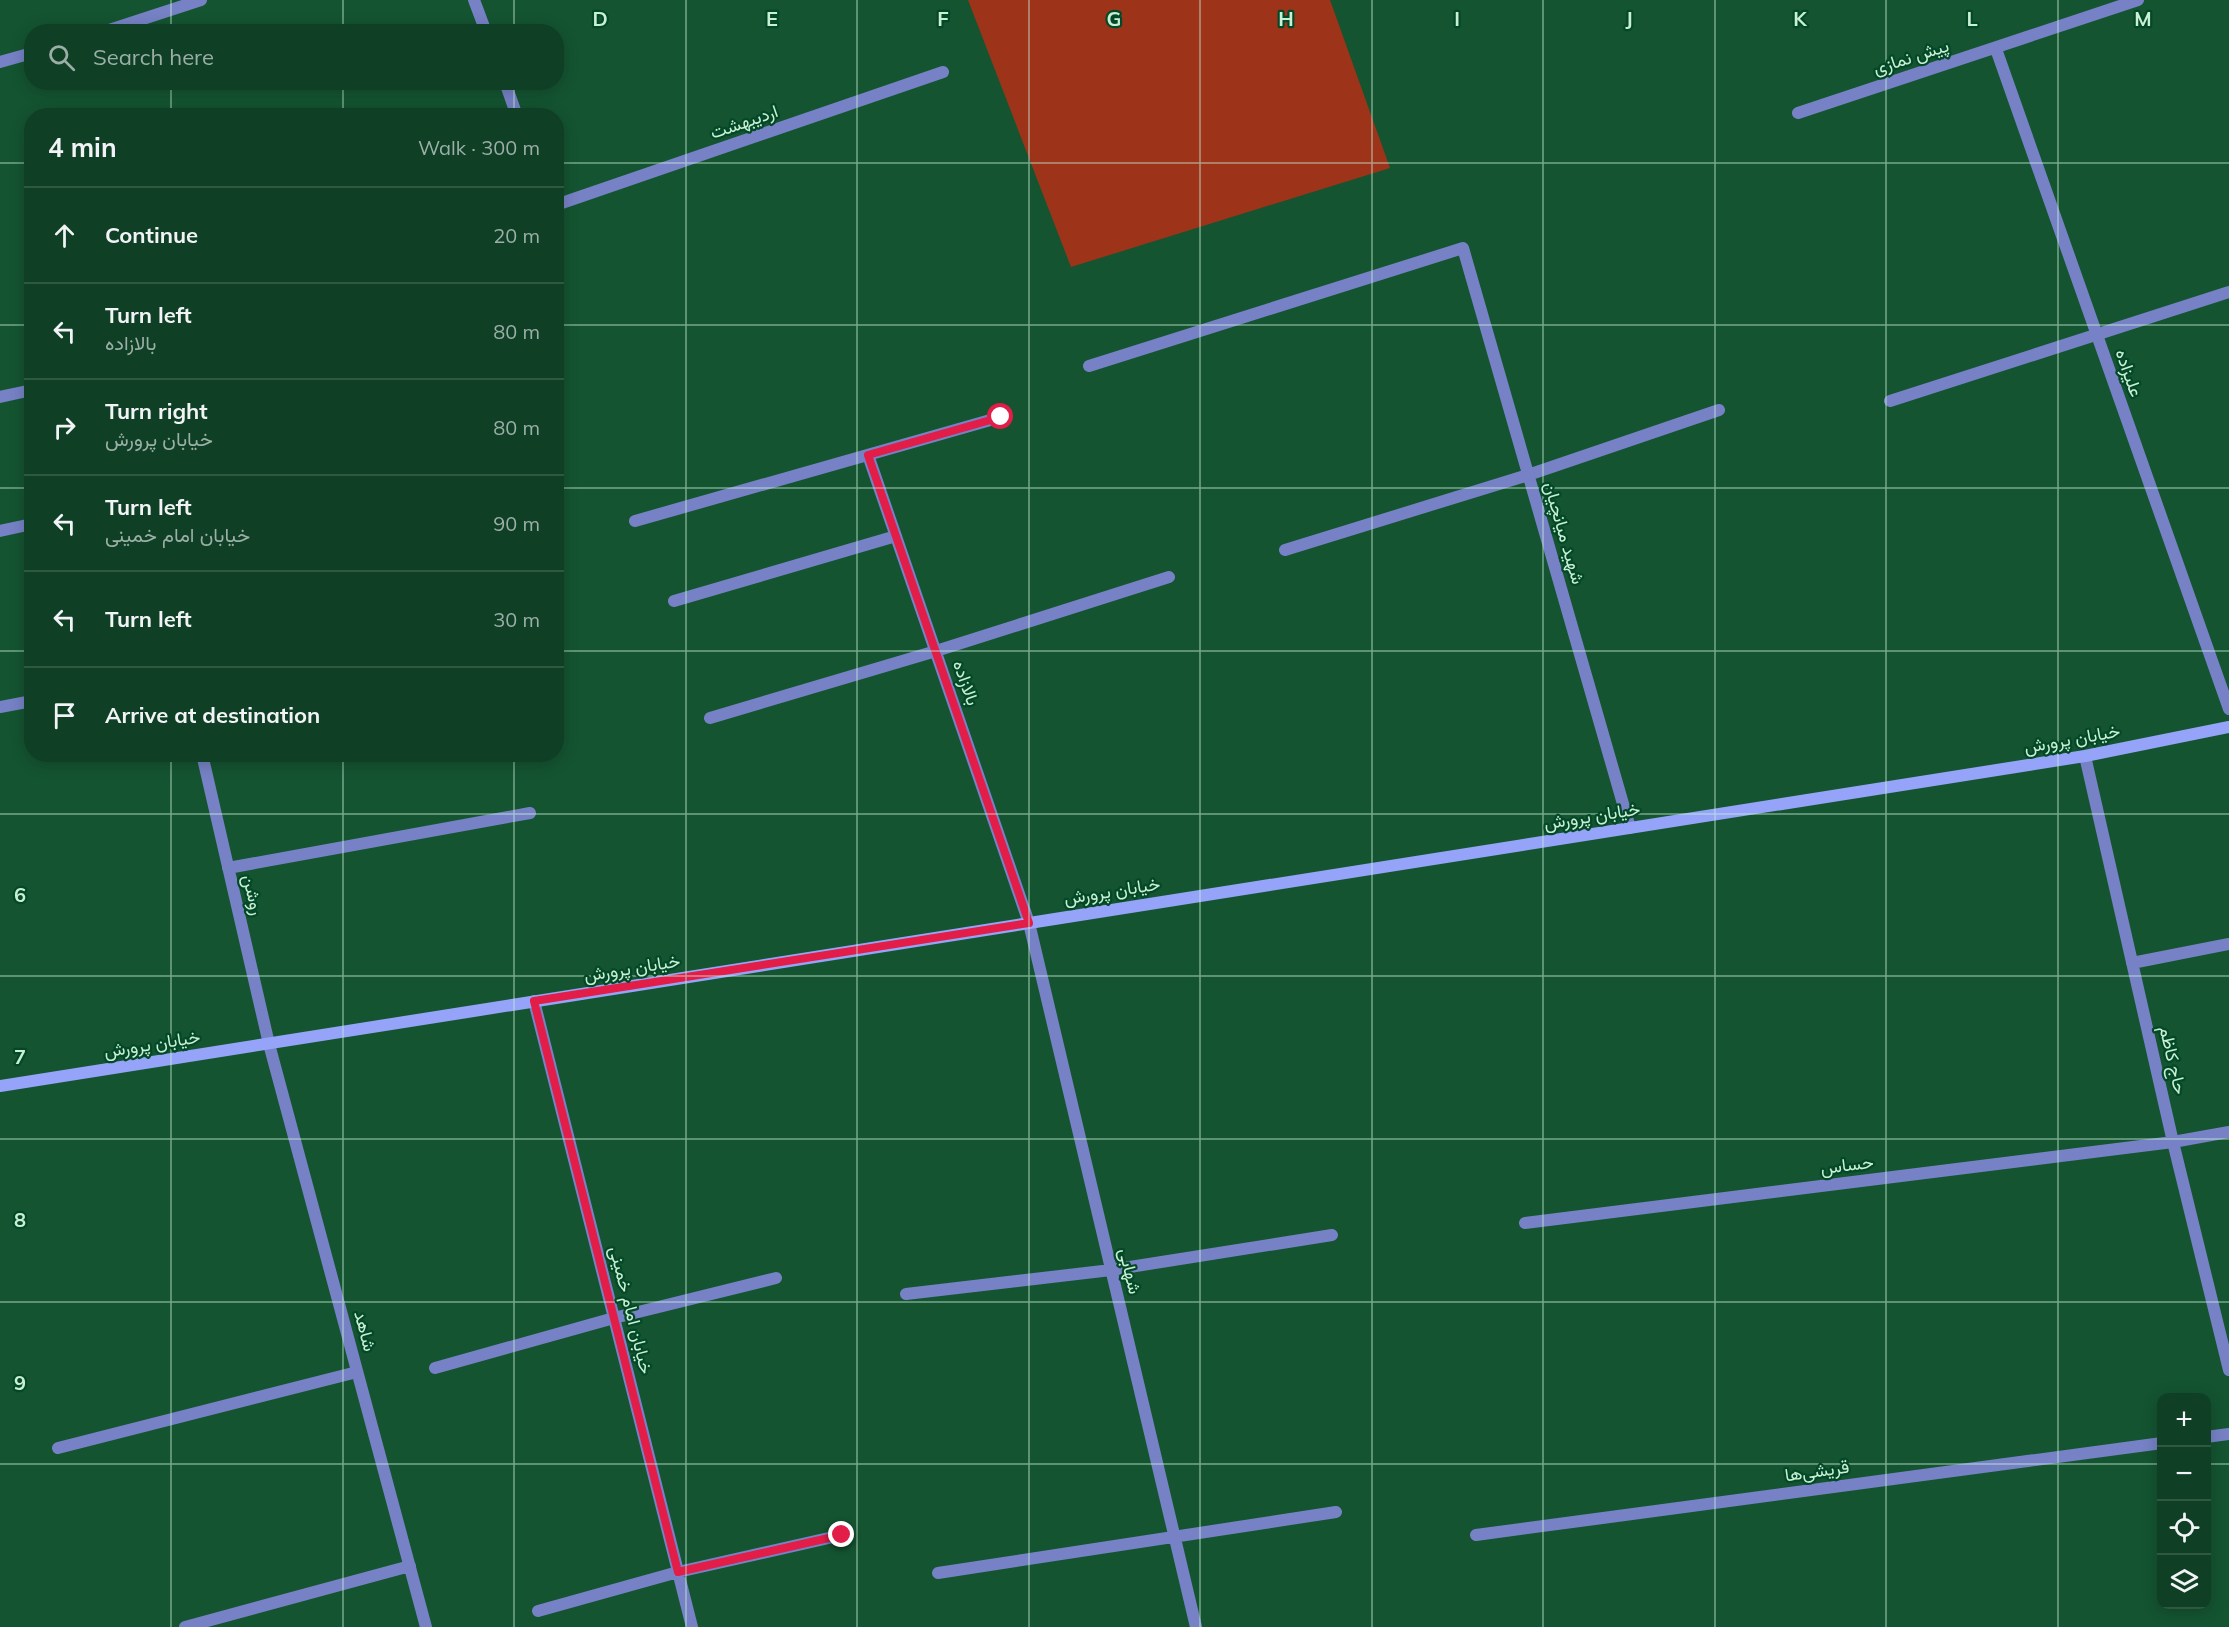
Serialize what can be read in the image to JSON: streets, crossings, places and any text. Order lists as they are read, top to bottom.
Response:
{
  "streets": {
    "main road": ["خیابان پرورش"],
    "street": [
      "پیش نمازی",
      "اردیبهشت",
      "علیزاده",
      "شهید میانچیان",
      "بالازاده",
      "روشن",
      "حاج کاظم",
      "حساس",
      "شهابی",
      "خیابان امام خمینی",
      "شاهد",
      "قریشی‌ها"
    ]
  },
  "crossings": [
    ["پیش نمازی", "علیزاده"],
    ["شهید میانچیان", "خیابان پرورش"],
    ["بالازاده", "خیابان پرورش"],
    ["بالازاده", "شهابی"],
    ["خیابان پرورش", "روشن"],
    ["خیابان پرورش", "حاج کاظم"],
    ["خیابان پرورش", "شهابی"],
    ["خیابان پرورش", "خیابان امام خمینی"],
    ["خیابان پرورش", "شاهد"],
    ["روشن", "شاهد"],
    ["حاج کاظم", "حساس"]
  ],
  "page": {
    "search": "Search here",
    "heading": ["4 min", "Walk · 300 m"],
    "list": [
      ["Continue", "20 m"],
      ["Turn left", "بالازاده", "80 m"],
      ["Turn right", "خیابان پرورش", "80 m"],
      ["Turn left", "خیابان امام خمینی", "90 m"],
      ["Turn left", "30 m"],
      "Arrive at destination"
    ],
    "map_buttons": ["+", "−"]
  },
  "grid": {
    "columns": [
      "D",
      "E",
      "F",
      "G",
      "H",
      "I",
      "J",
      "K",
      "L",
      "M"
    ],
    "rows": [
      "6",
      "7",
      "8",
      "9"
    ]
  }
}
